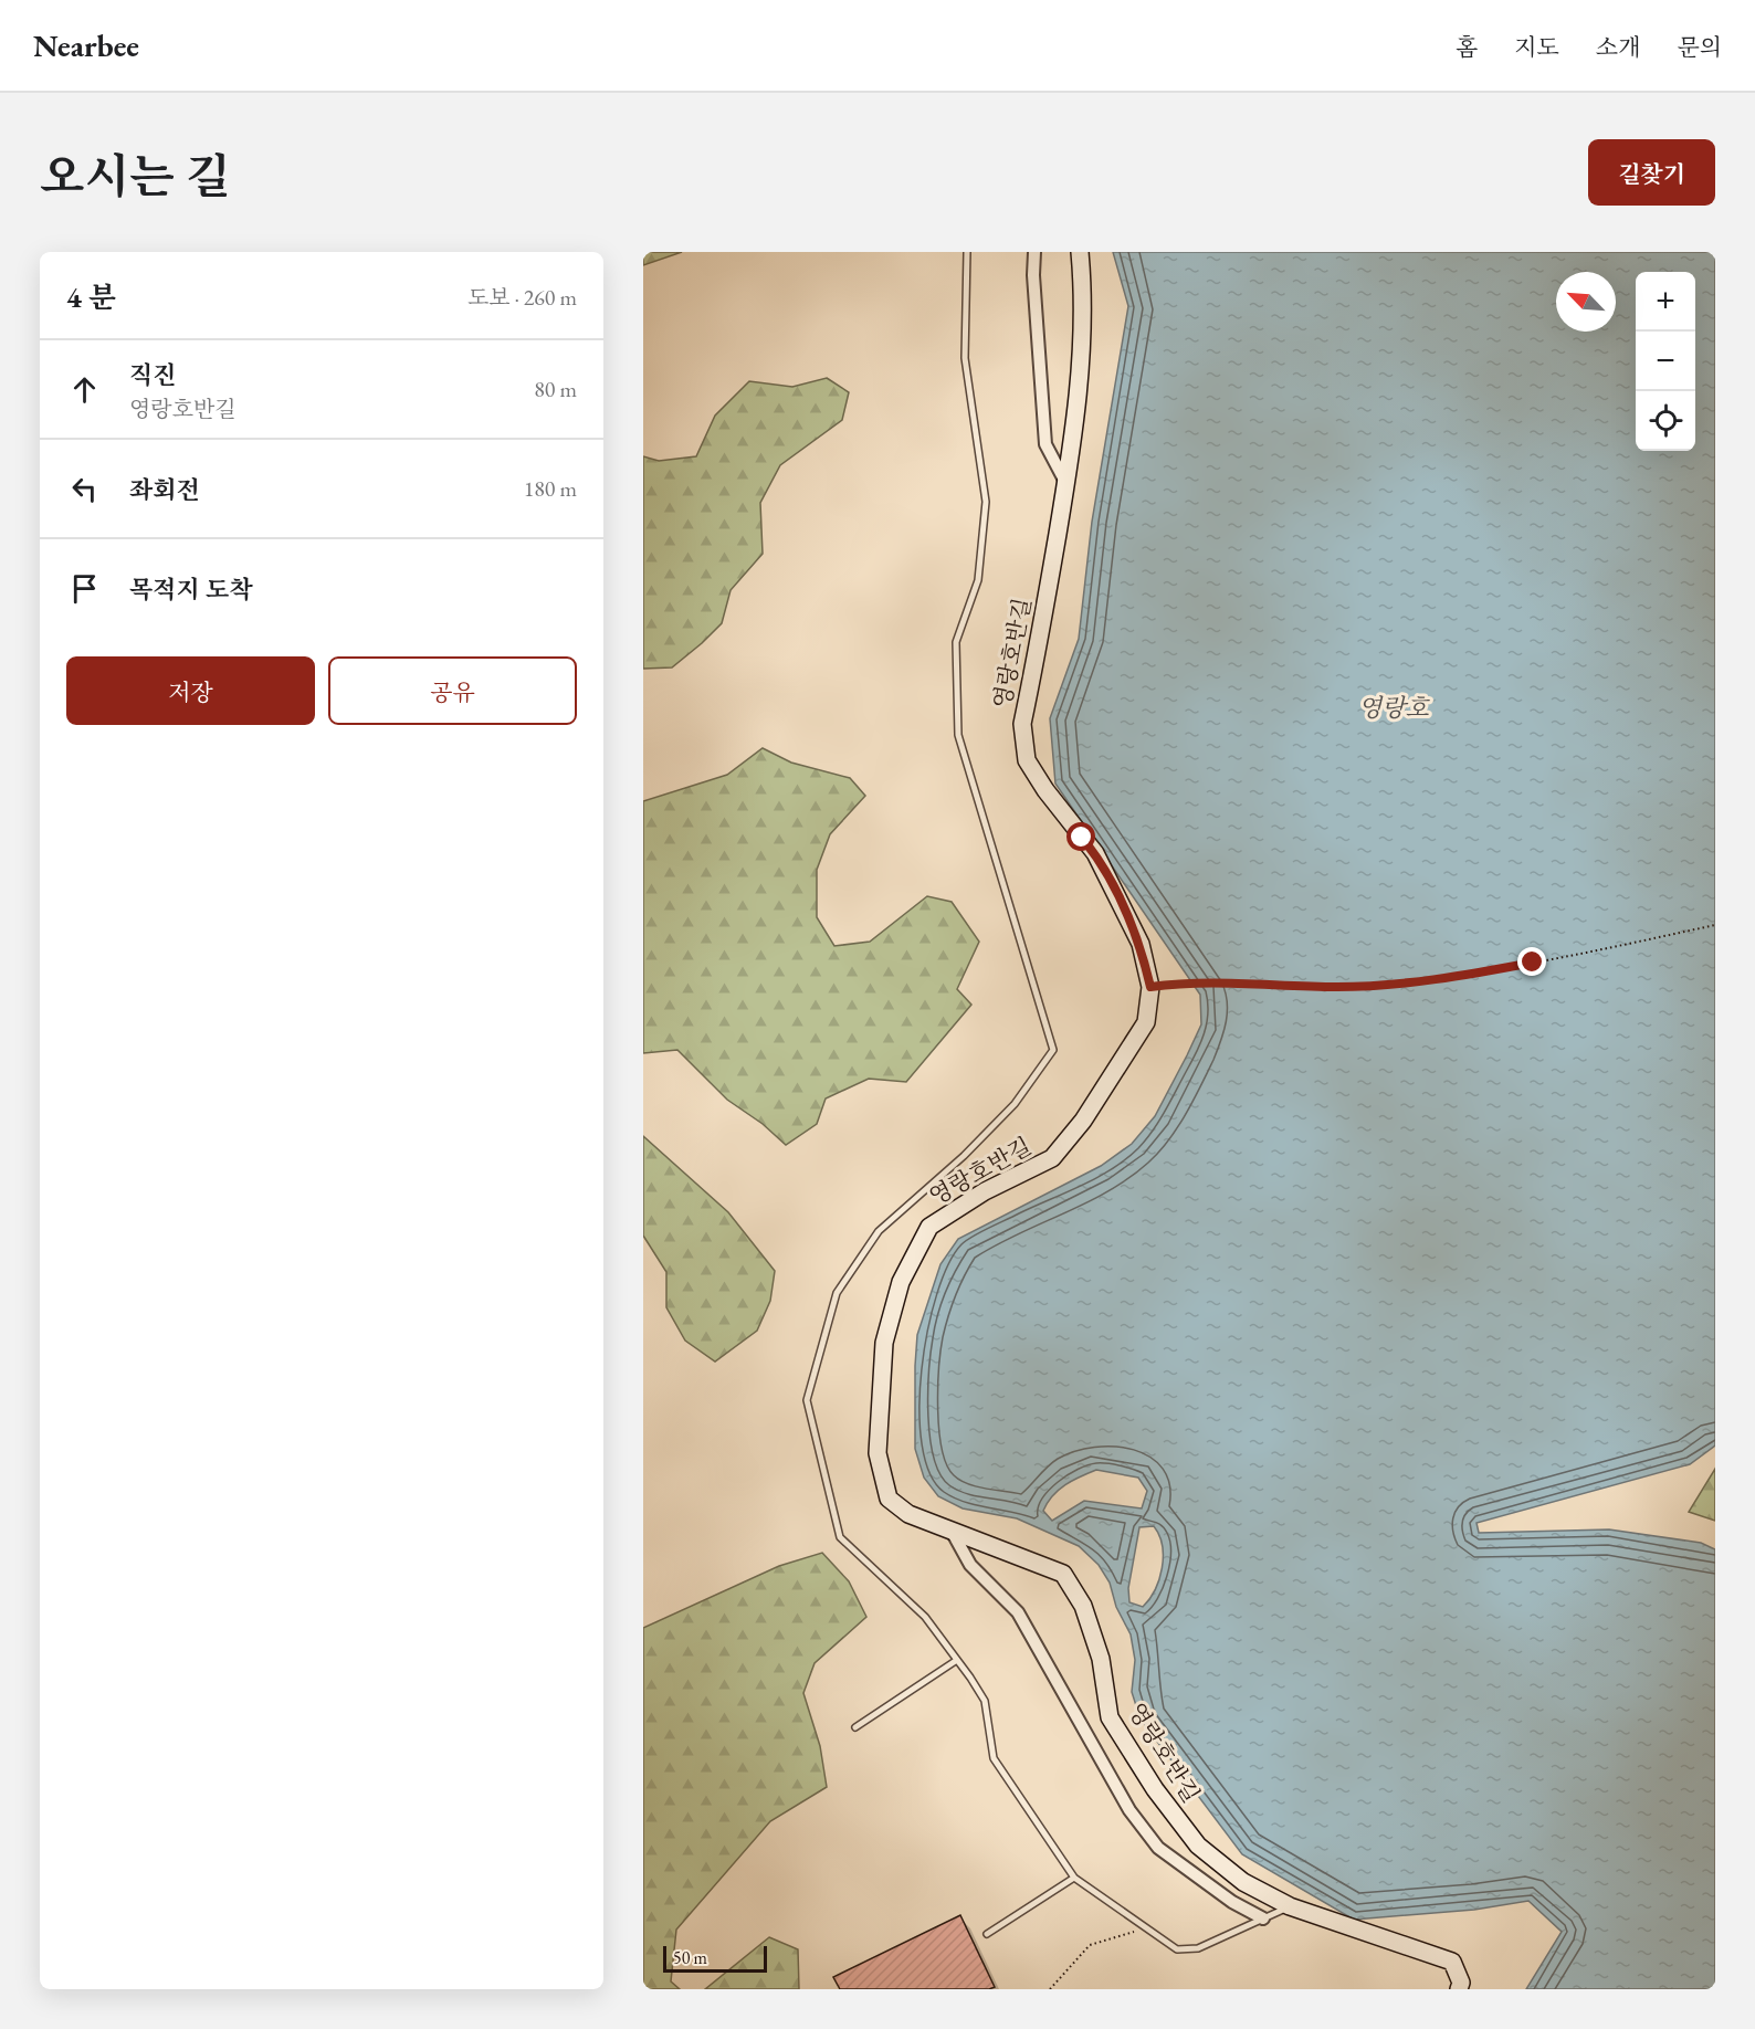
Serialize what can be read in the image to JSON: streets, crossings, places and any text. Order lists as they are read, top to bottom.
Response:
{
  "streets": {
    "street": ["영랑호반길"]
  },
  "water": ["영랑호"],
  "scale_bar": "50 m",
  "north": "top left",
  "page": {
    "header": "Nearbee",
    "nav": [
      "홈",
      "지도",
      "소개",
      "문의"
    ],
    "title": "오시는 길",
    "buttons": [
      "길찾기",
      ["저장", "공유"]
    ],
    "heading": ["4 분", "도보 · 260 m"],
    "map_buttons": ["+", "−"],
    "list": [
      ["직진", "영랑호반길", "80 m"],
      ["좌회전", "180 m"],
      "목적지 도착"
    ],
    "scale": "50 m"
  }
}
